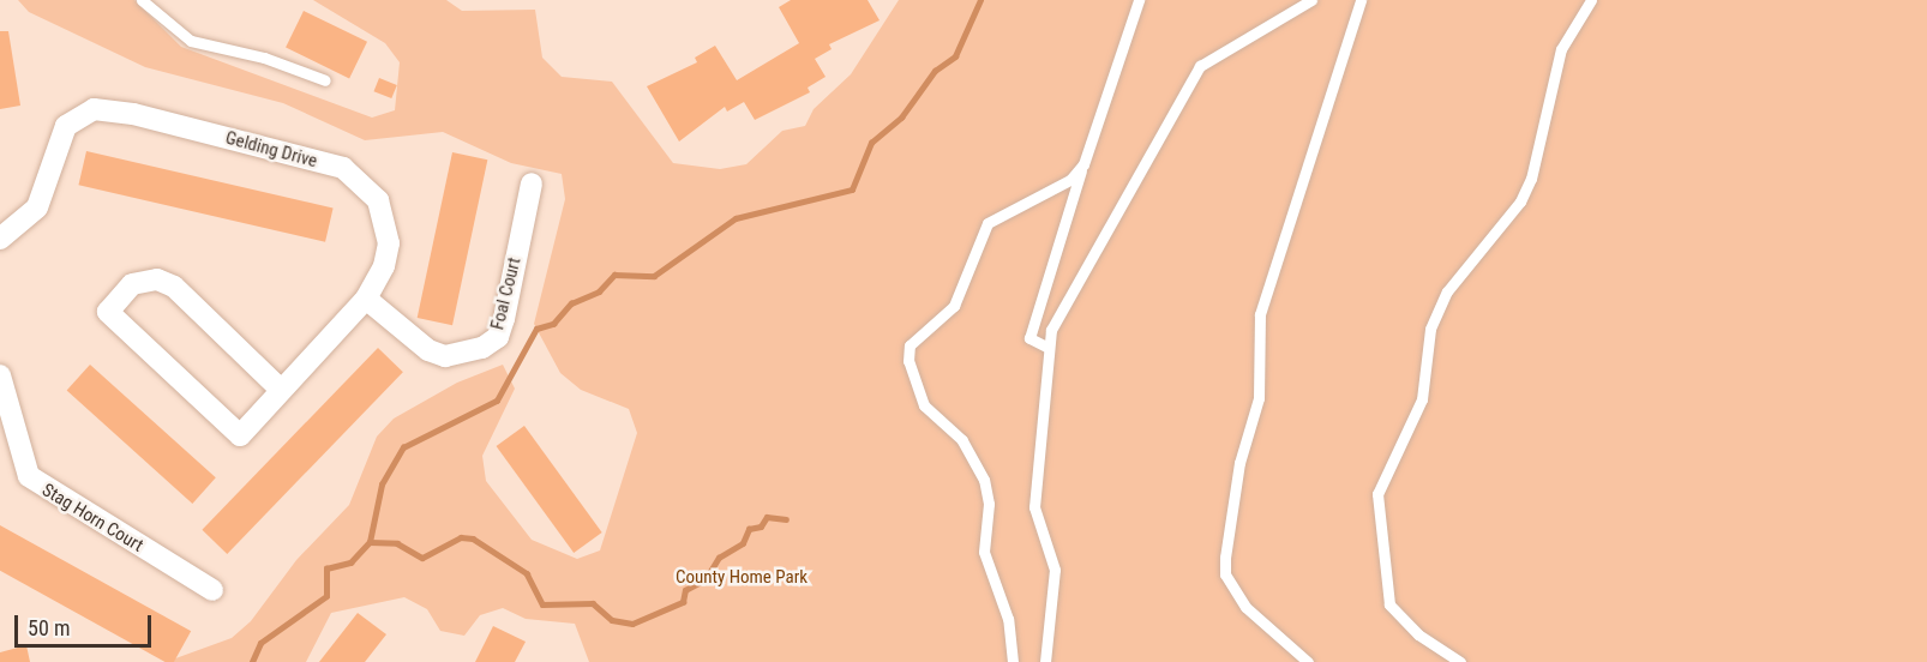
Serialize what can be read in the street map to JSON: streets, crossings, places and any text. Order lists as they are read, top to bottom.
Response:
{
  "streets": {
    "street": ["Gelding Drive", "Foal Court", "Stag Horn Court"]
  },
  "crossings": [
    ["Gelding Drive", "Foal Court"]
  ],
  "parks": ["County Home Park"],
  "scale_bar": "50 m"
}
